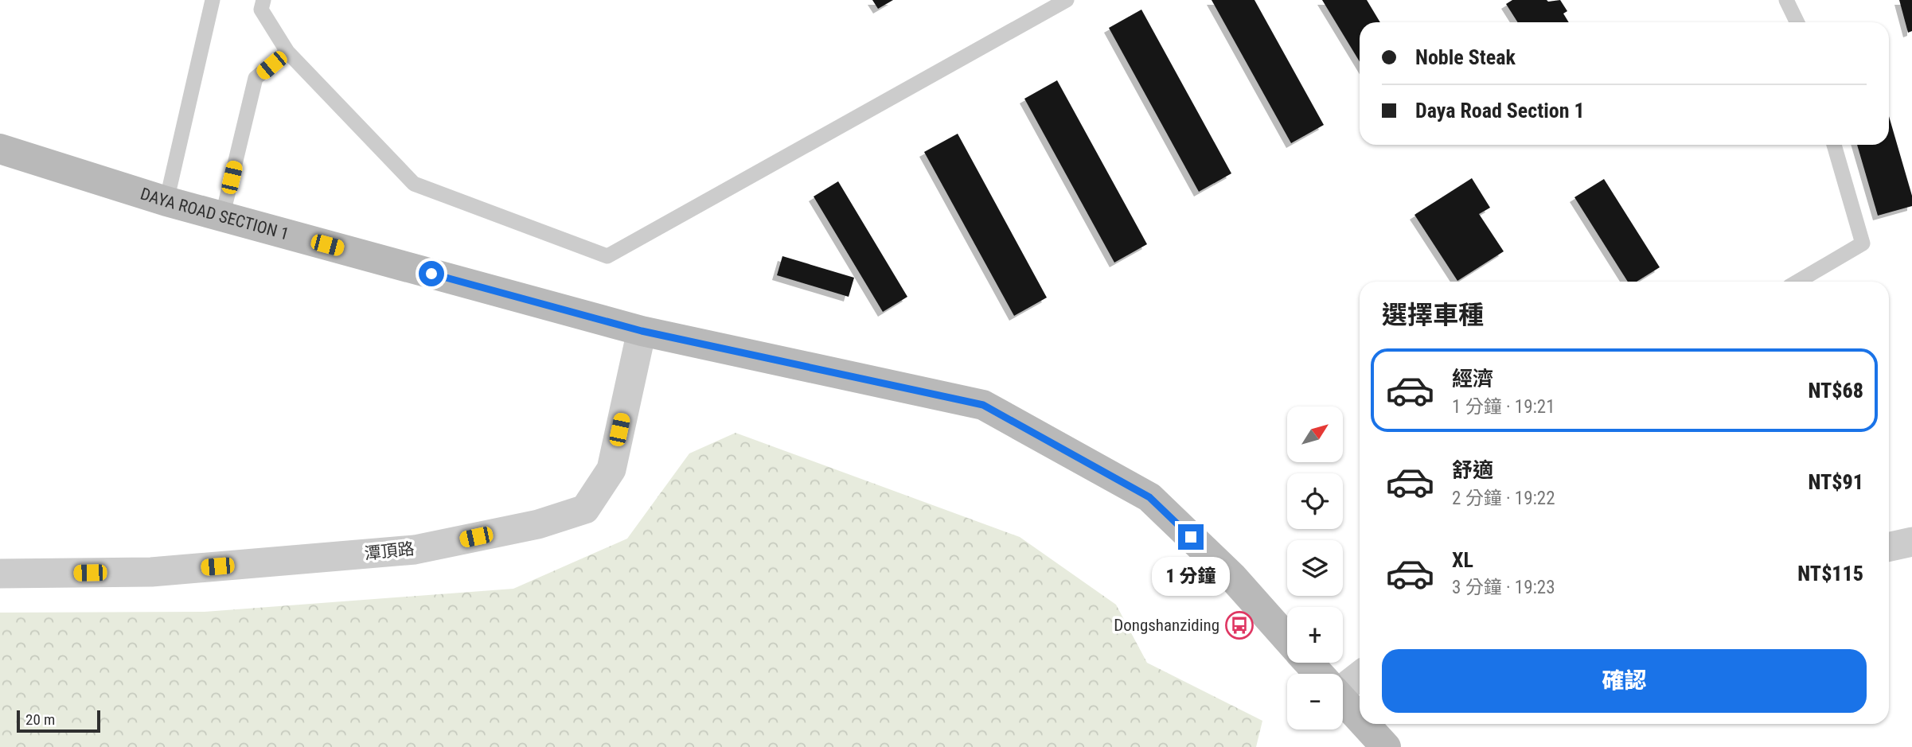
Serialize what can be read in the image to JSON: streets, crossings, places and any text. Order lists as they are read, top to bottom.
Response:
{
  "streets": {
    "main road": ["DAYA ROAD SECTION 1"],
    "street": ["潭頂路"]
  },
  "crossings": [
    ["DAYA ROAD SECTION 1", "潭頂路"]
  ],
  "places": {
    "bus stop": ["Dongshanziding"]
  },
  "scale_bar": "20 m",
  "north": "top right",
  "page": {
    "banner": ["Noble Steak", "Daya Road Section 1"],
    "heading": "選擇車種",
    "list": [
      {
        "name": "經濟",
        "note": "1 分鐘 · 19:21",
        "value": "NT$68"
      },
      {
        "name": "舒適",
        "note": "2 分鐘 · 19:22",
        "value": "NT$91"
      },
      {
        "name": "XL",
        "note": "3 分鐘 · 19:23",
        "value": "NT$115"
      }
    ],
    "map_buttons": ["+", "−"],
    "bubble": "1 分鐘",
    "buttons": "確認",
    "scale": "20 m"
  }
}
